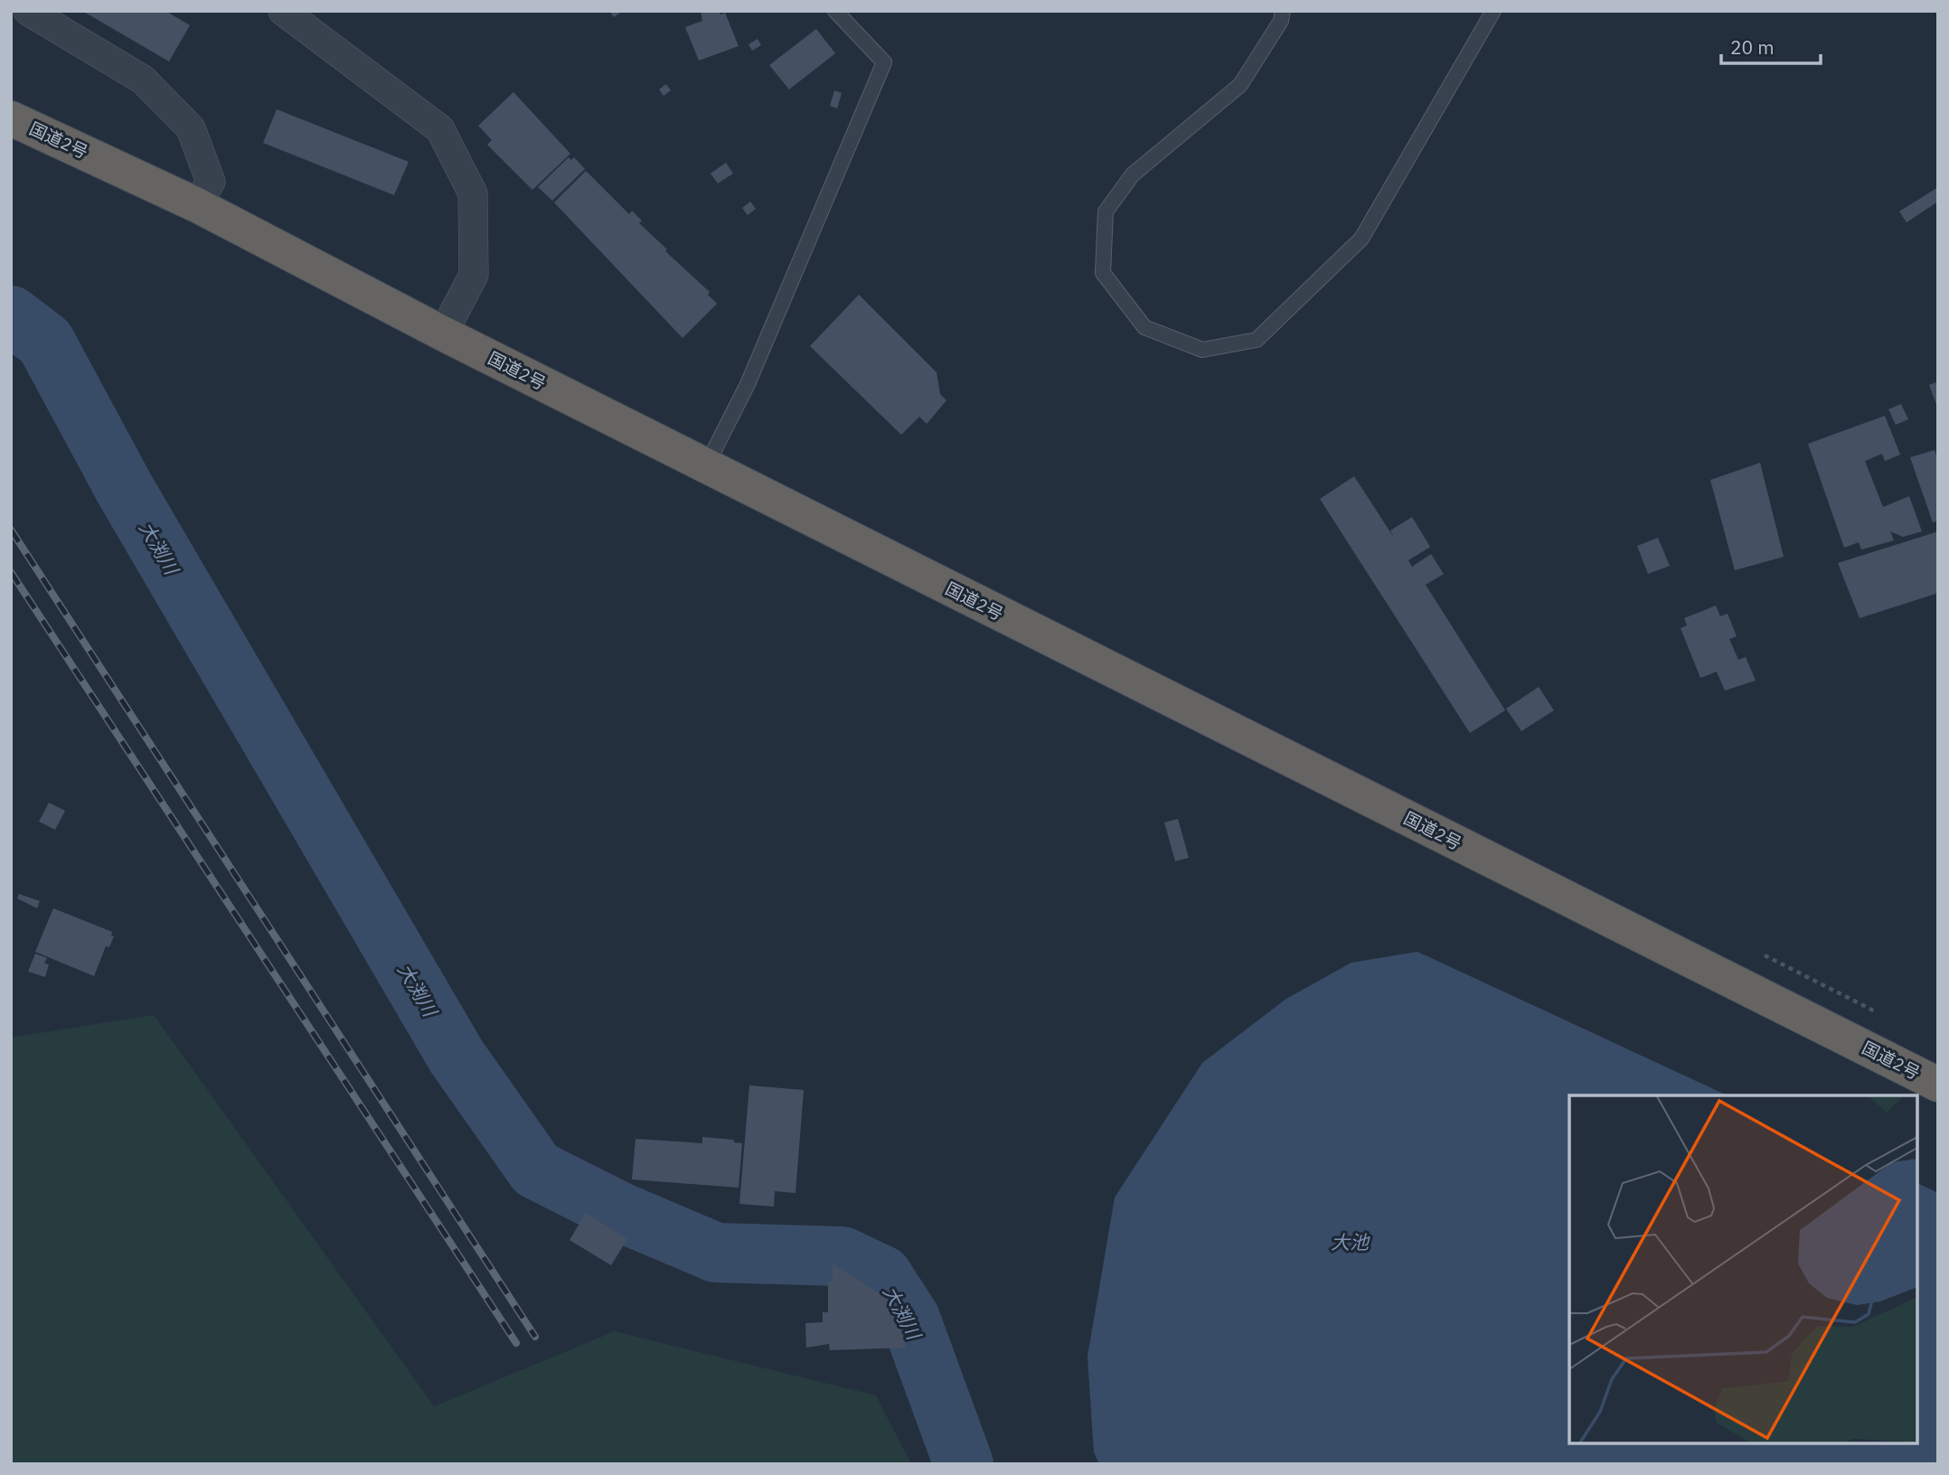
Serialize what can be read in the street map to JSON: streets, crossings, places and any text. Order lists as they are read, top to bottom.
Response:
{
  "streets": {
    "highway": ["国道2号"]
  },
  "water": ["大渕川", "大池"],
  "scale_bar": "20 m"
}
